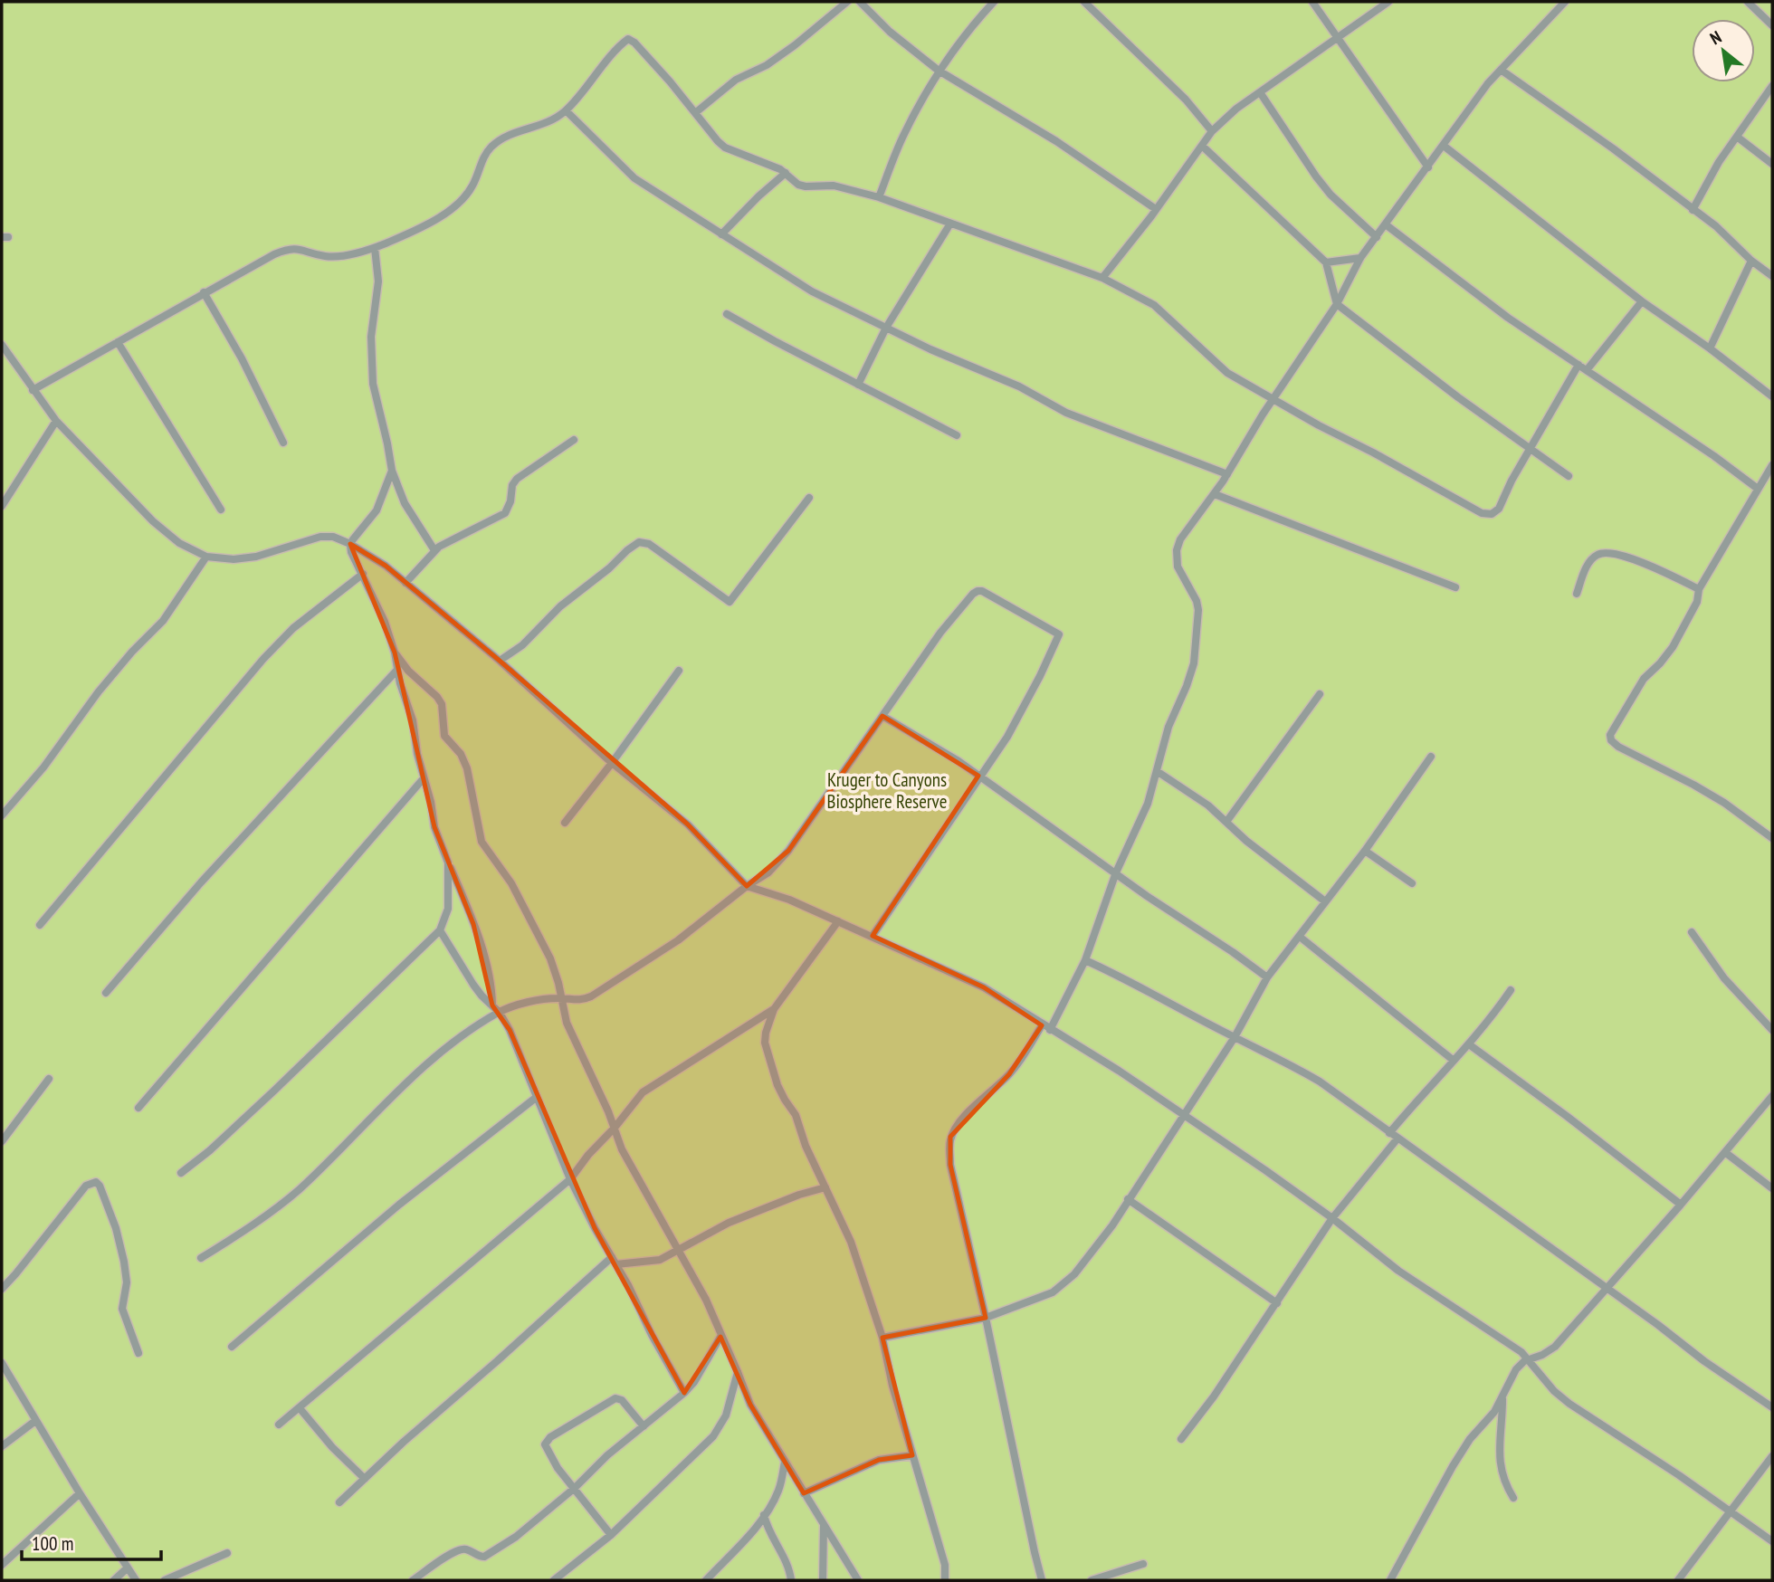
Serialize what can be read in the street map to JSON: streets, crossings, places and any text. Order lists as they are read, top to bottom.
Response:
{
  "parks": ["Kruger to Canyons Biosphere Reserve"],
  "scale_bar": "100 m",
  "north": "top left"
}
